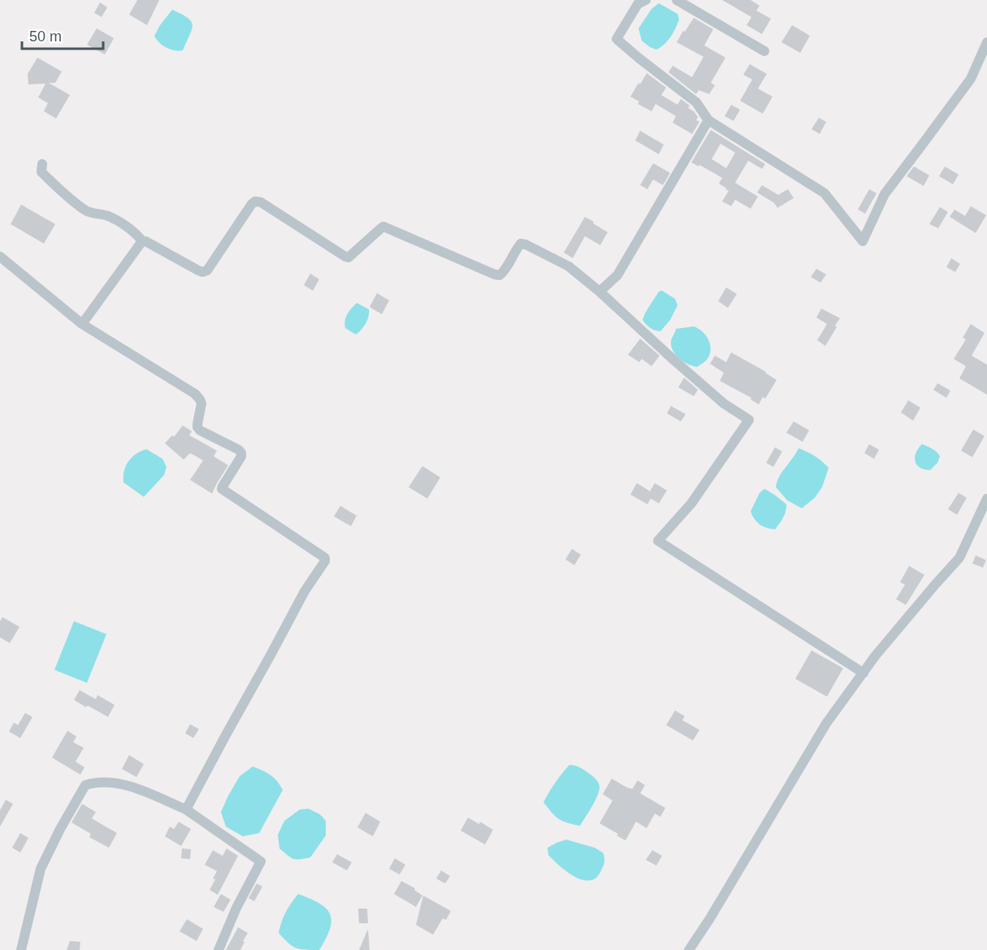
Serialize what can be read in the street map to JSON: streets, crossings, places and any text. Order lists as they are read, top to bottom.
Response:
{
  "scale_bar": "50 m"
}
